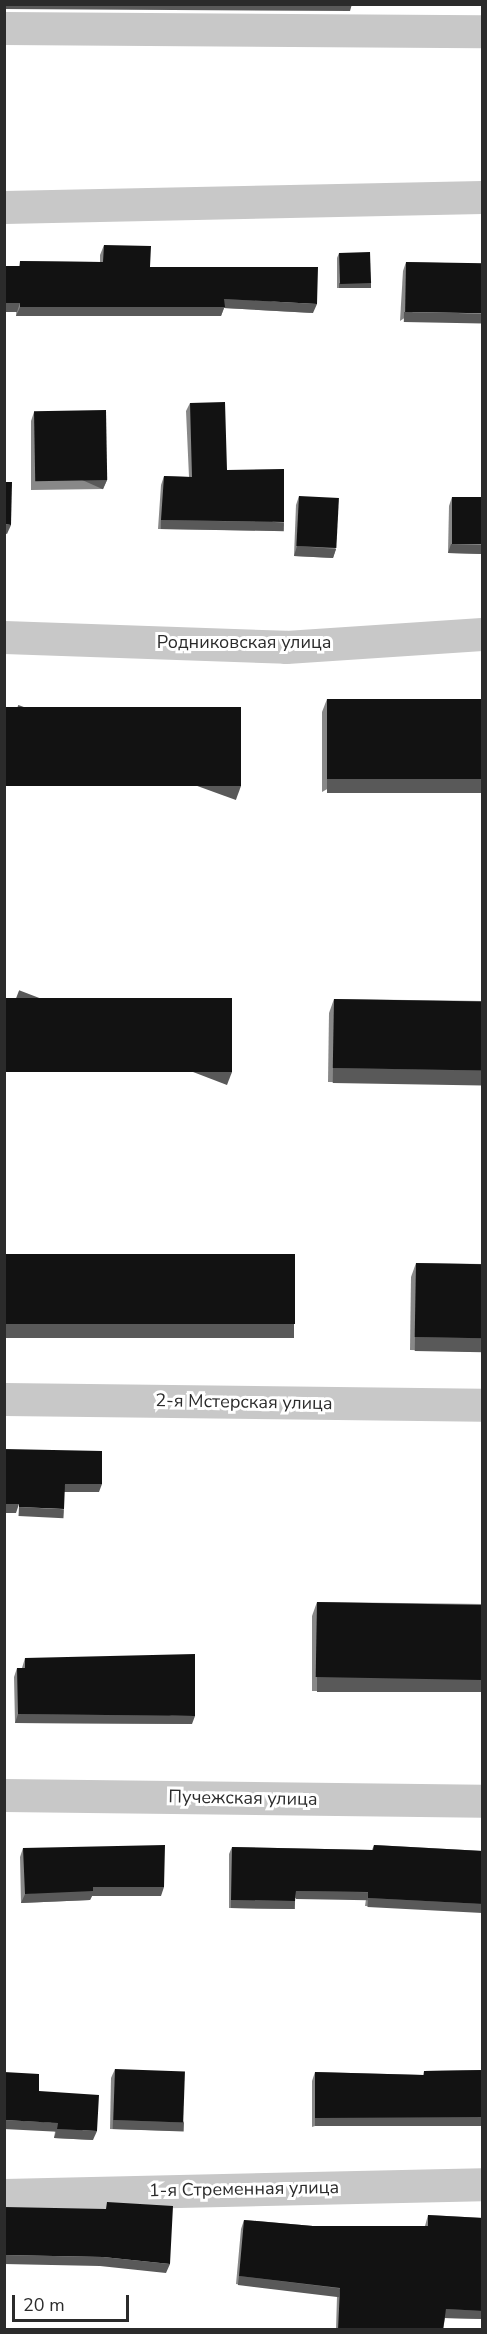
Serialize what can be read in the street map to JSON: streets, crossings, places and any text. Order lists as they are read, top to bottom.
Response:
{
  "streets": {
    "street": [
      "Родниковская улица",
      "2-я Мстерская улица",
      "Пучежская улица",
      "1-я Стременная улица"
    ]
  },
  "scale_bar": "20 m"
}
